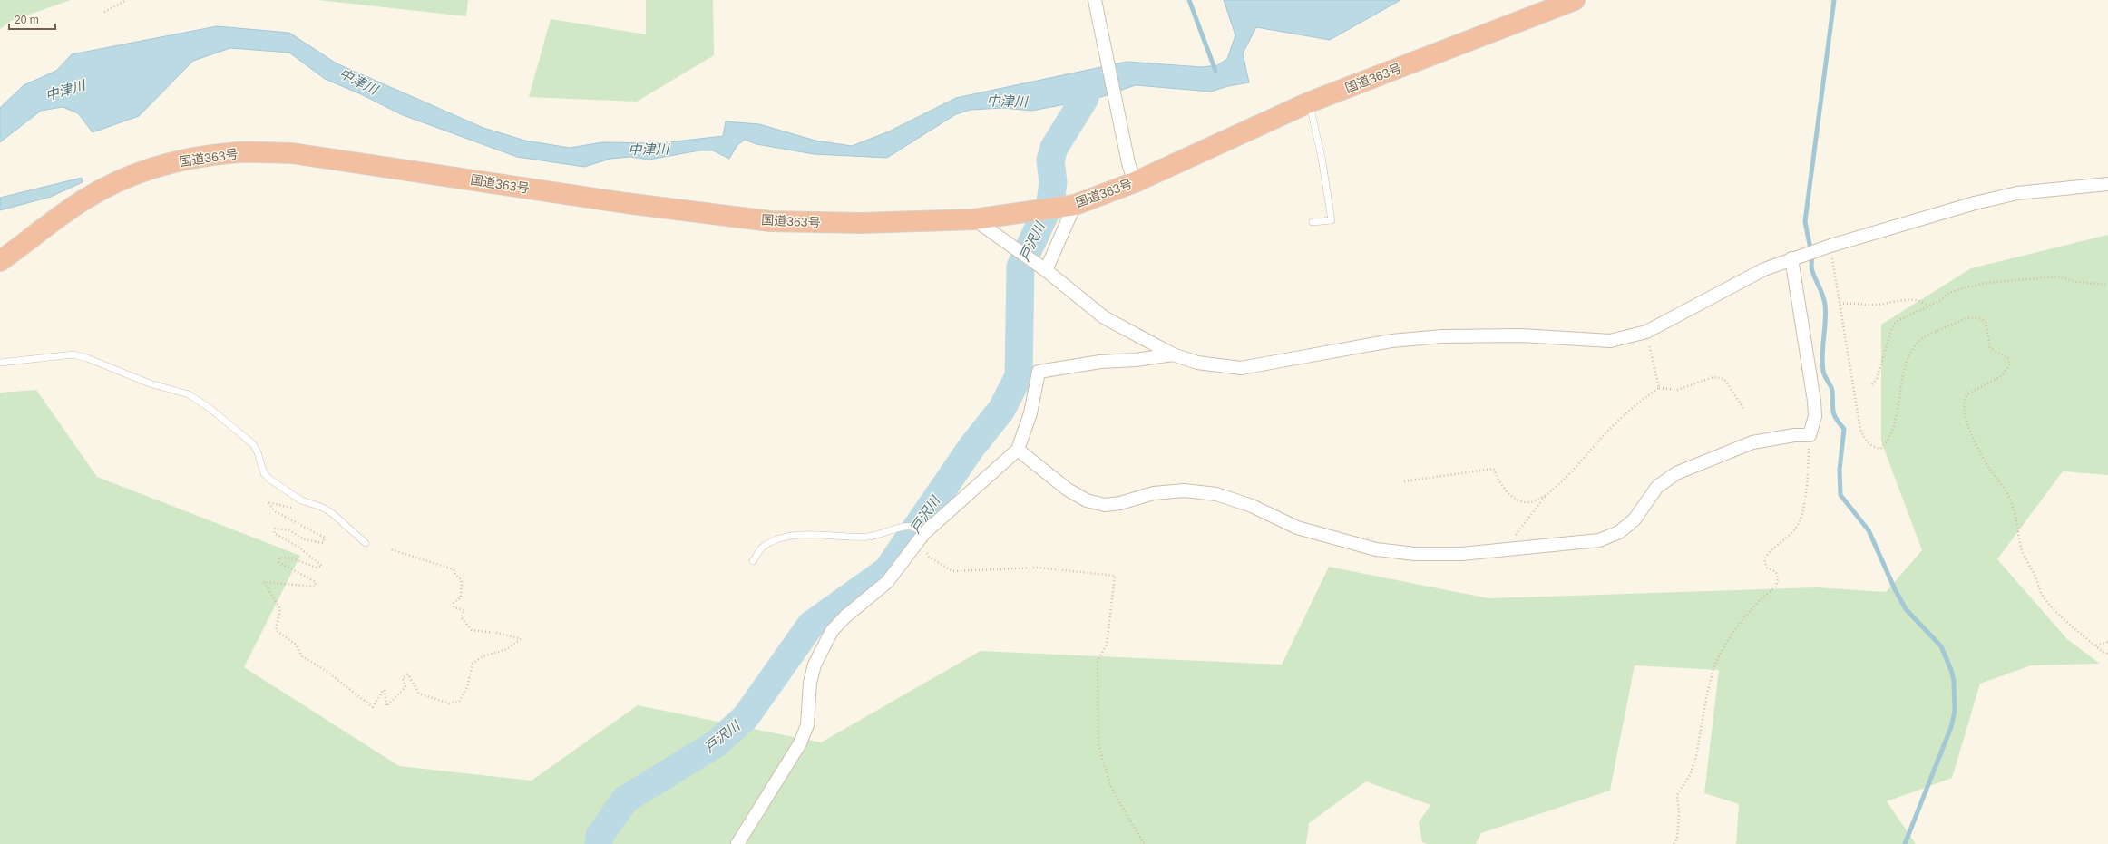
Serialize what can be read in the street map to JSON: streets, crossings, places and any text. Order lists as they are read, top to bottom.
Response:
{
  "streets": {
    "highway": ["国道363号"]
  },
  "water": ["中津川", "戸沢川"],
  "scale_bar": "20 m"
}
